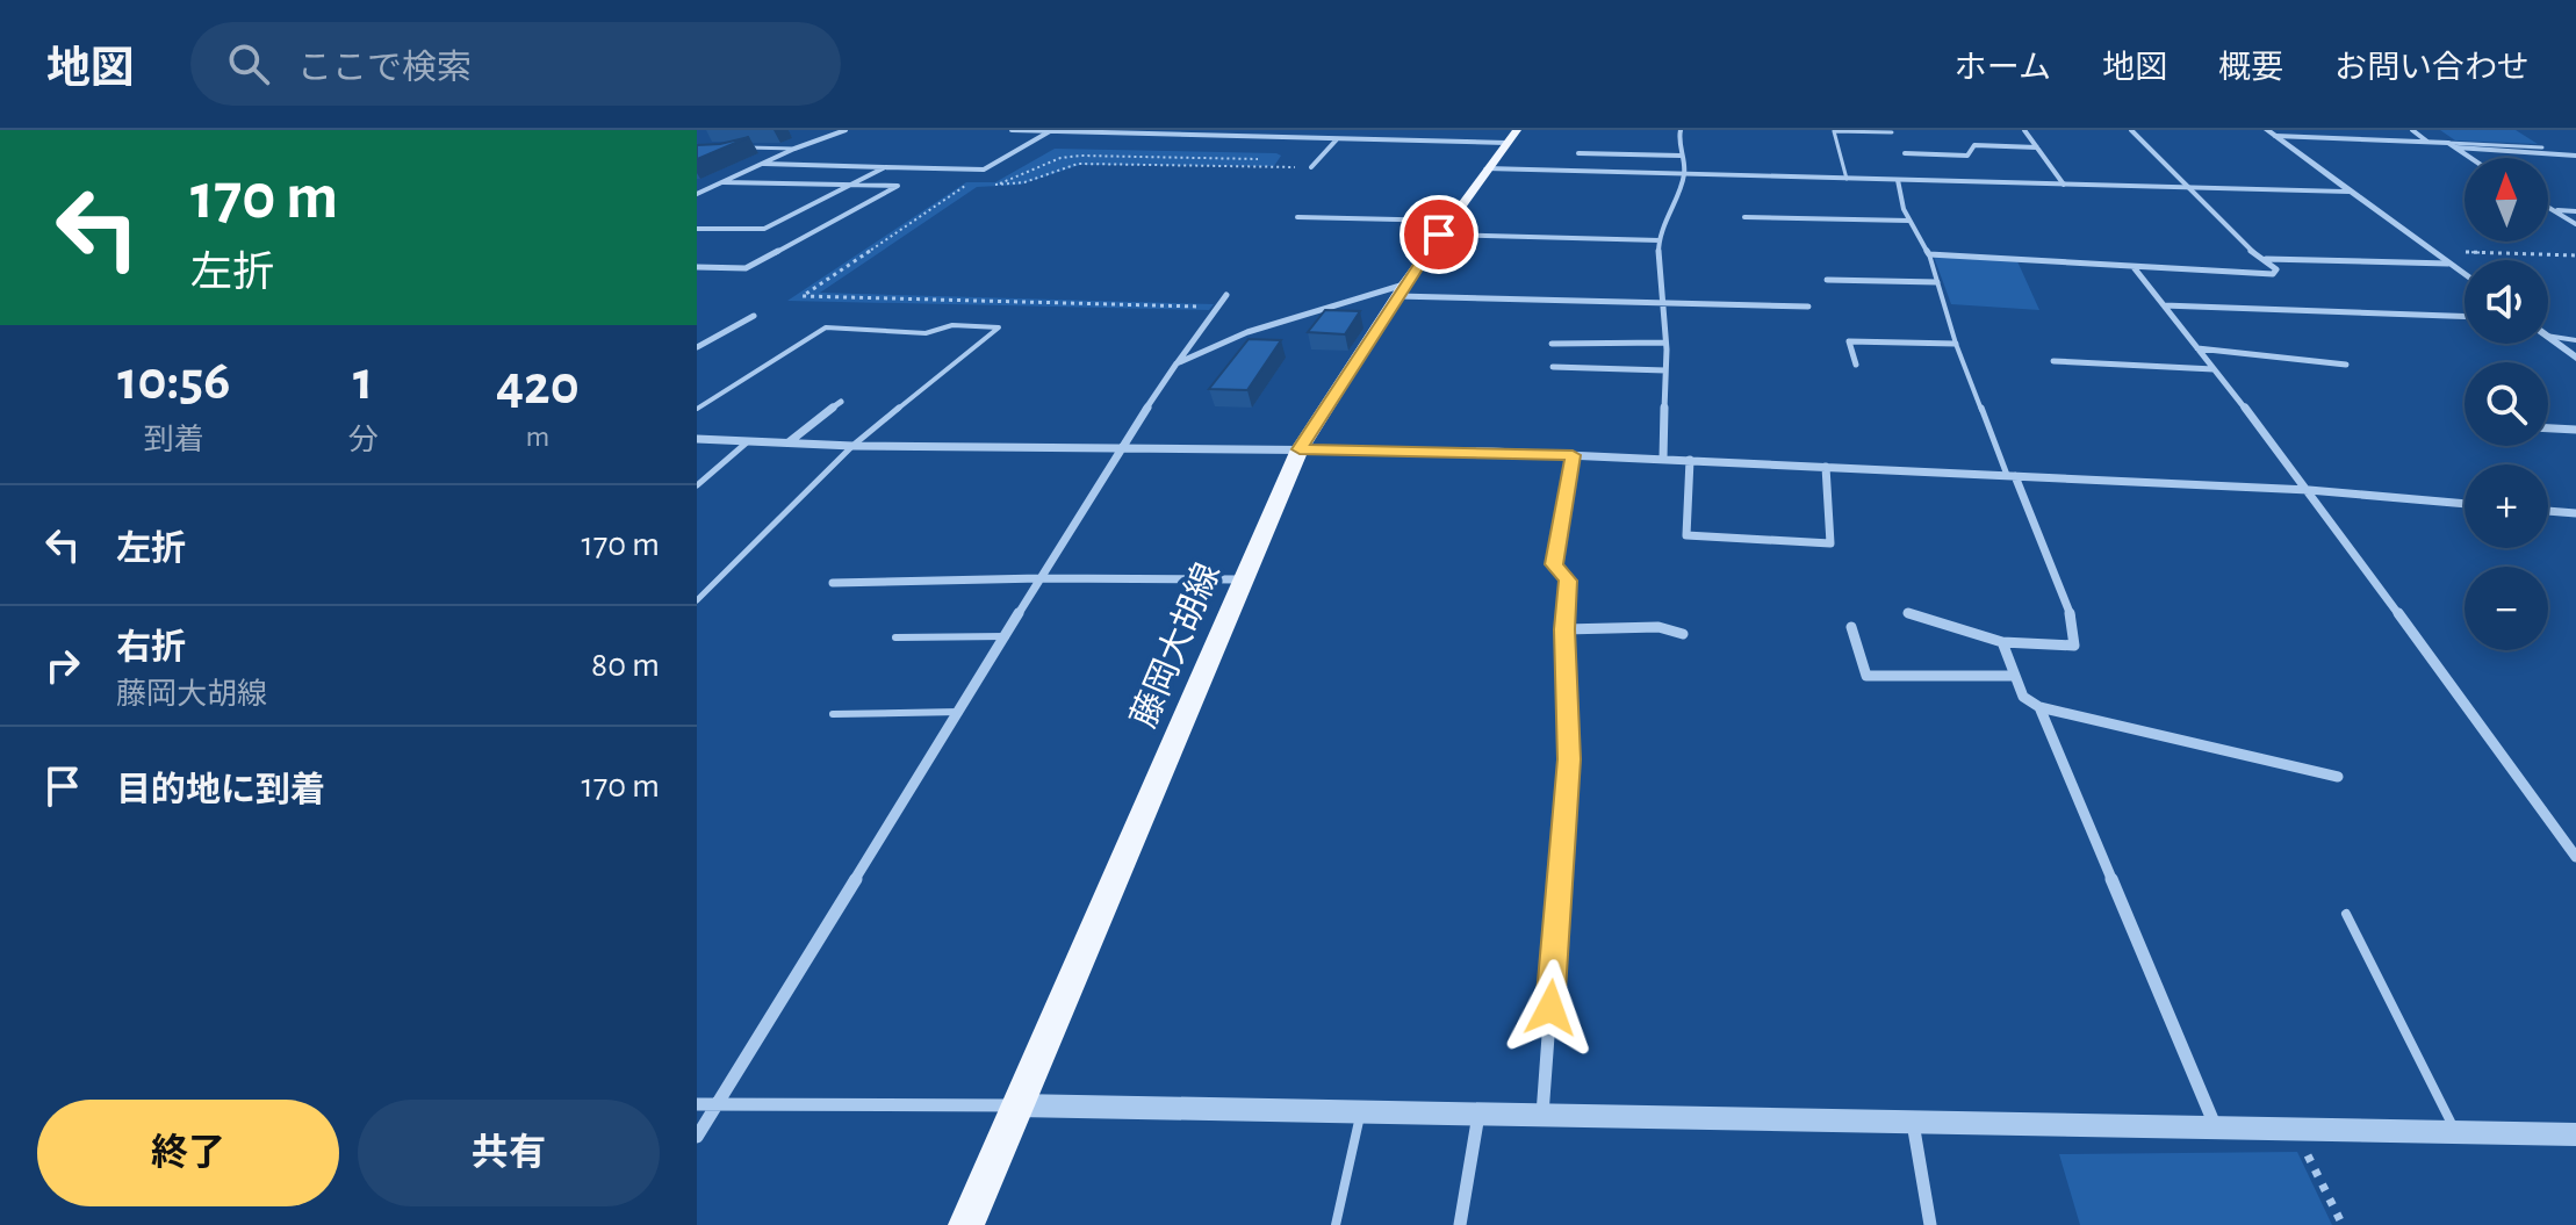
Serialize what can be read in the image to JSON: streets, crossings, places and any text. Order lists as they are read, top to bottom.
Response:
{
  "streets": {
    "main road": ["藤岡大胡線"]
  },
  "north": "top",
  "page": {
    "header": "地図",
    "search": "ここで検索",
    "nav": [
      "ホーム",
      "地図",
      "概要",
      "お問い合わせ"
    ],
    "turn": ["170 m", "左折"],
    "map_buttons": ["+", "−"],
    "eta": [
      "10:56",
      "到着",
      "1",
      "分",
      "420",
      "m"
    ],
    "list": [
      {
        "name": "左折",
        "value": "170 m"
      },
      {
        "name": "右折",
        "note": "藤岡大胡線",
        "value": "80 m"
      },
      {
        "name": "目的地に到着",
        "value": "170 m"
      }
    ],
    "buttons": ["終了", "共有"]
  }
}
